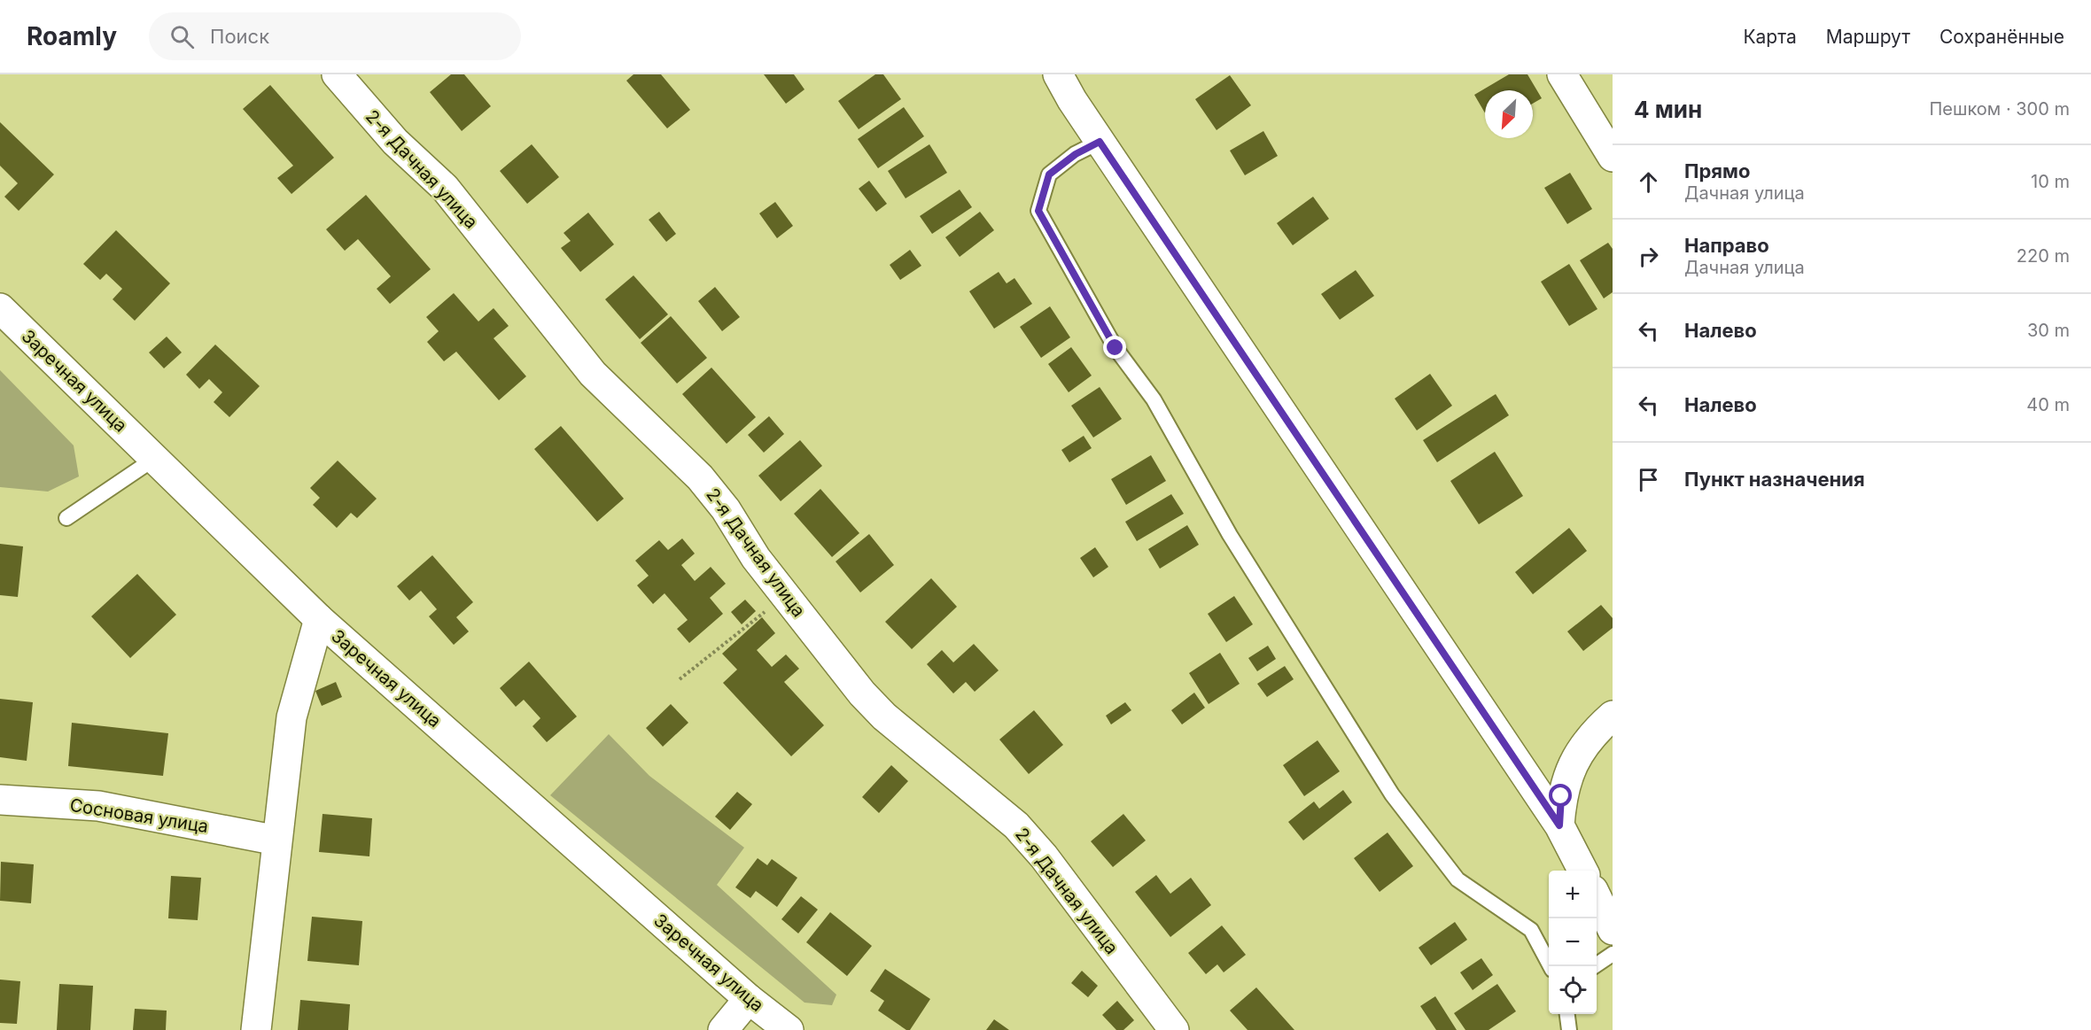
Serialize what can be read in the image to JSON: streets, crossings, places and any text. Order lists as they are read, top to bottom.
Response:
{
  "streets": {
    "street": ["2-я Дачная улица", "Заречная улица", "Сосновая улица"]
  },
  "north": "bottom left",
  "page": {
    "header": "Roamly",
    "search": "Поиск",
    "nav": ["Карта", "Маршрут", "Сохранённые"],
    "heading": ["4 мин", "Пешком · 300 m"],
    "list": [
      ["Прямо", "Дачная улица", "10 m"],
      ["Направо", "Дачная улица", "220 m"],
      ["Налево", "30 m"],
      ["Налево", "40 m"],
      "Пункт назначения"
    ],
    "map_buttons": ["+", "−"]
  }
}
